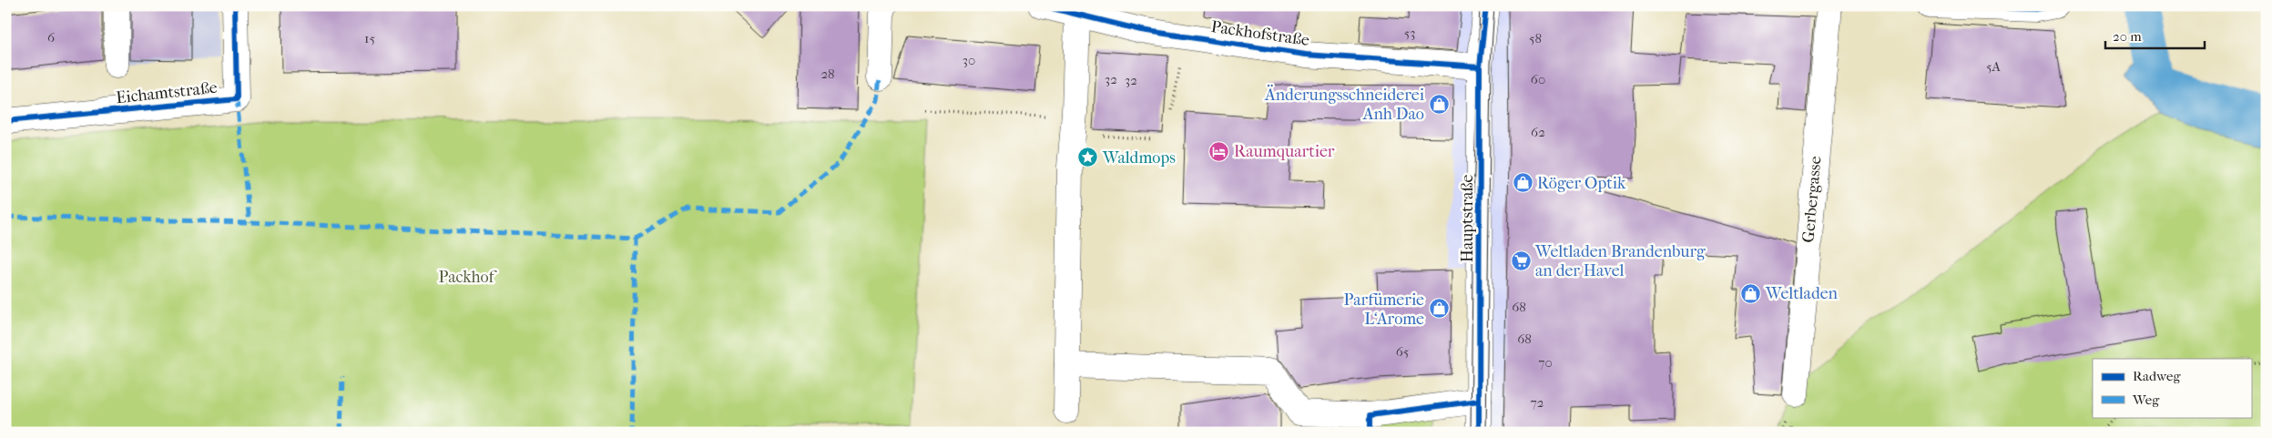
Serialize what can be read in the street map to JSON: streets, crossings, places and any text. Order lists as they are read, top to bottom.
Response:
{
  "streets": {
    "street": [
      "Packhofstraße",
      "Eichamtstraße",
      "Gerbergasse",
      "Hauptstraße"
    ]
  },
  "crossings": [
    ["Packhofstraße", "Hauptstraße"]
  ],
  "parks": ["Packhof"],
  "places": {
    "shop": [
      "Änderungsschneiderei Anh Dao",
      "Röger Optik",
      "Weltladen",
      "Parfümerie L‘Arome"
    ],
    "hotel": ["Raumquartier"],
    "place": ["Waldmops"],
    "supermarket": ["Weltladen Brandenburg an der Havel"]
  },
  "house_numbers": [
    "53",
    "6",
    "15",
    "58",
    "30",
    "5A",
    "28",
    "32",
    "60",
    "32",
    "62",
    "68",
    "68",
    "65",
    "70",
    "72"
  ],
  "legend": ["Radweg", "Weg"],
  "scale_bar": "20 m"
}
